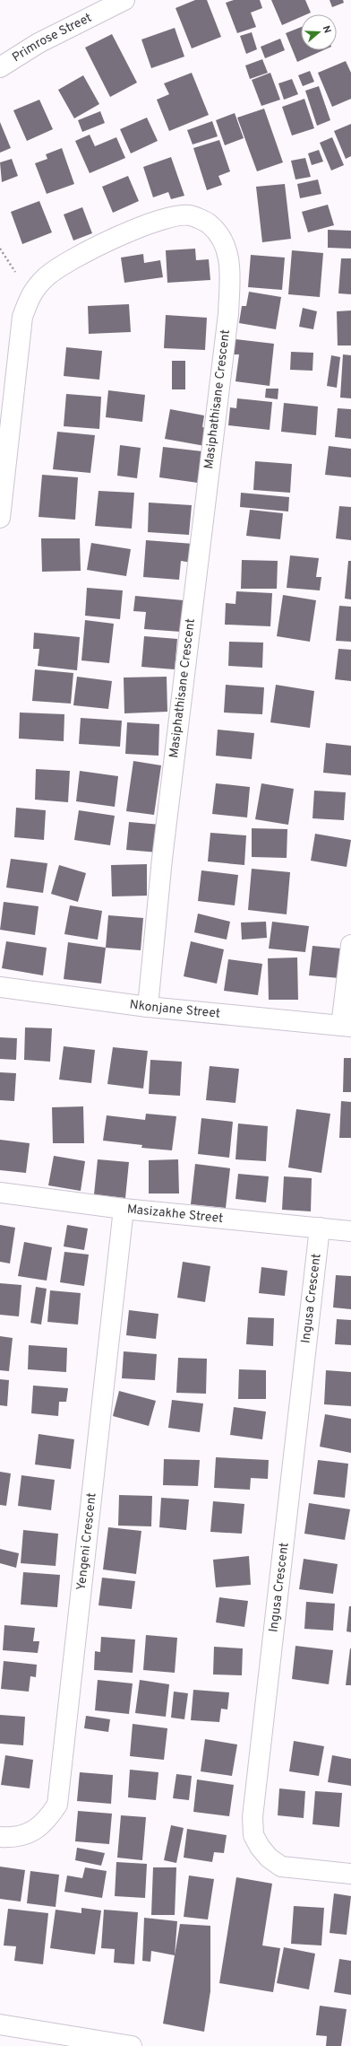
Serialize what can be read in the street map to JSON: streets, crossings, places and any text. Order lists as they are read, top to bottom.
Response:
{
  "streets": {
    "street": [
      "Primrose Street",
      "Masiphathisane Crescent",
      "Nkonjane Street",
      "Masizakhe Street",
      "Ingusa Crescent",
      "Yengeni Crescent"
    ]
  },
  "crossings": [
    ["Masiphathisane Crescent", "Nkonjane Street"],
    ["Masizakhe Street", "Ingusa Crescent"],
    ["Masizakhe Street", "Yengeni Crescent"]
  ],
  "north": "right"
}
